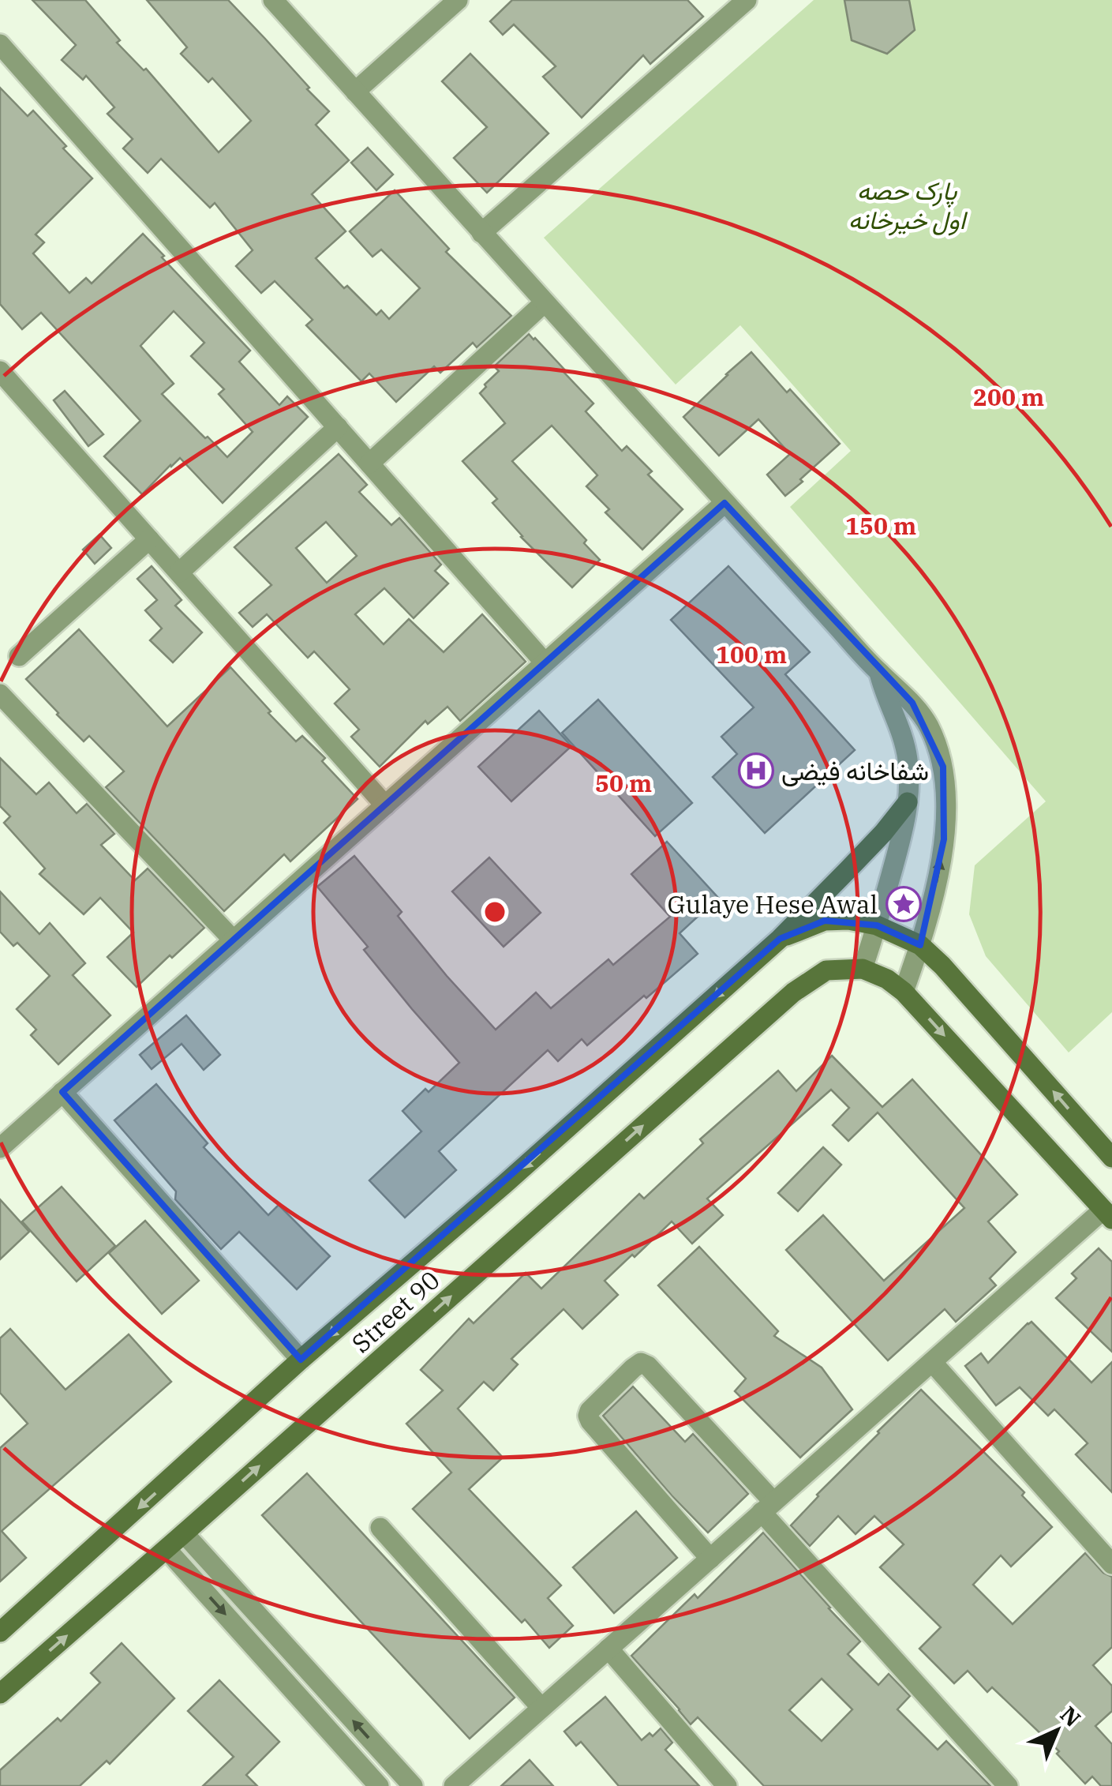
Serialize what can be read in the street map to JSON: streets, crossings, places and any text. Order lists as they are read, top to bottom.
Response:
{
  "streets": {
    "main road": ["Street 90"]
  },
  "parks": ["پارک حصه اول خیرخانه"],
  "places": {
    "hospital": ["شفاخانه فیضی"],
    "place": ["Gulaye Hese Awal"]
  },
  "north": "top right",
  "rings": [
    "200 m",
    "150 m",
    "100 m",
    "50 m"
  ]
}
